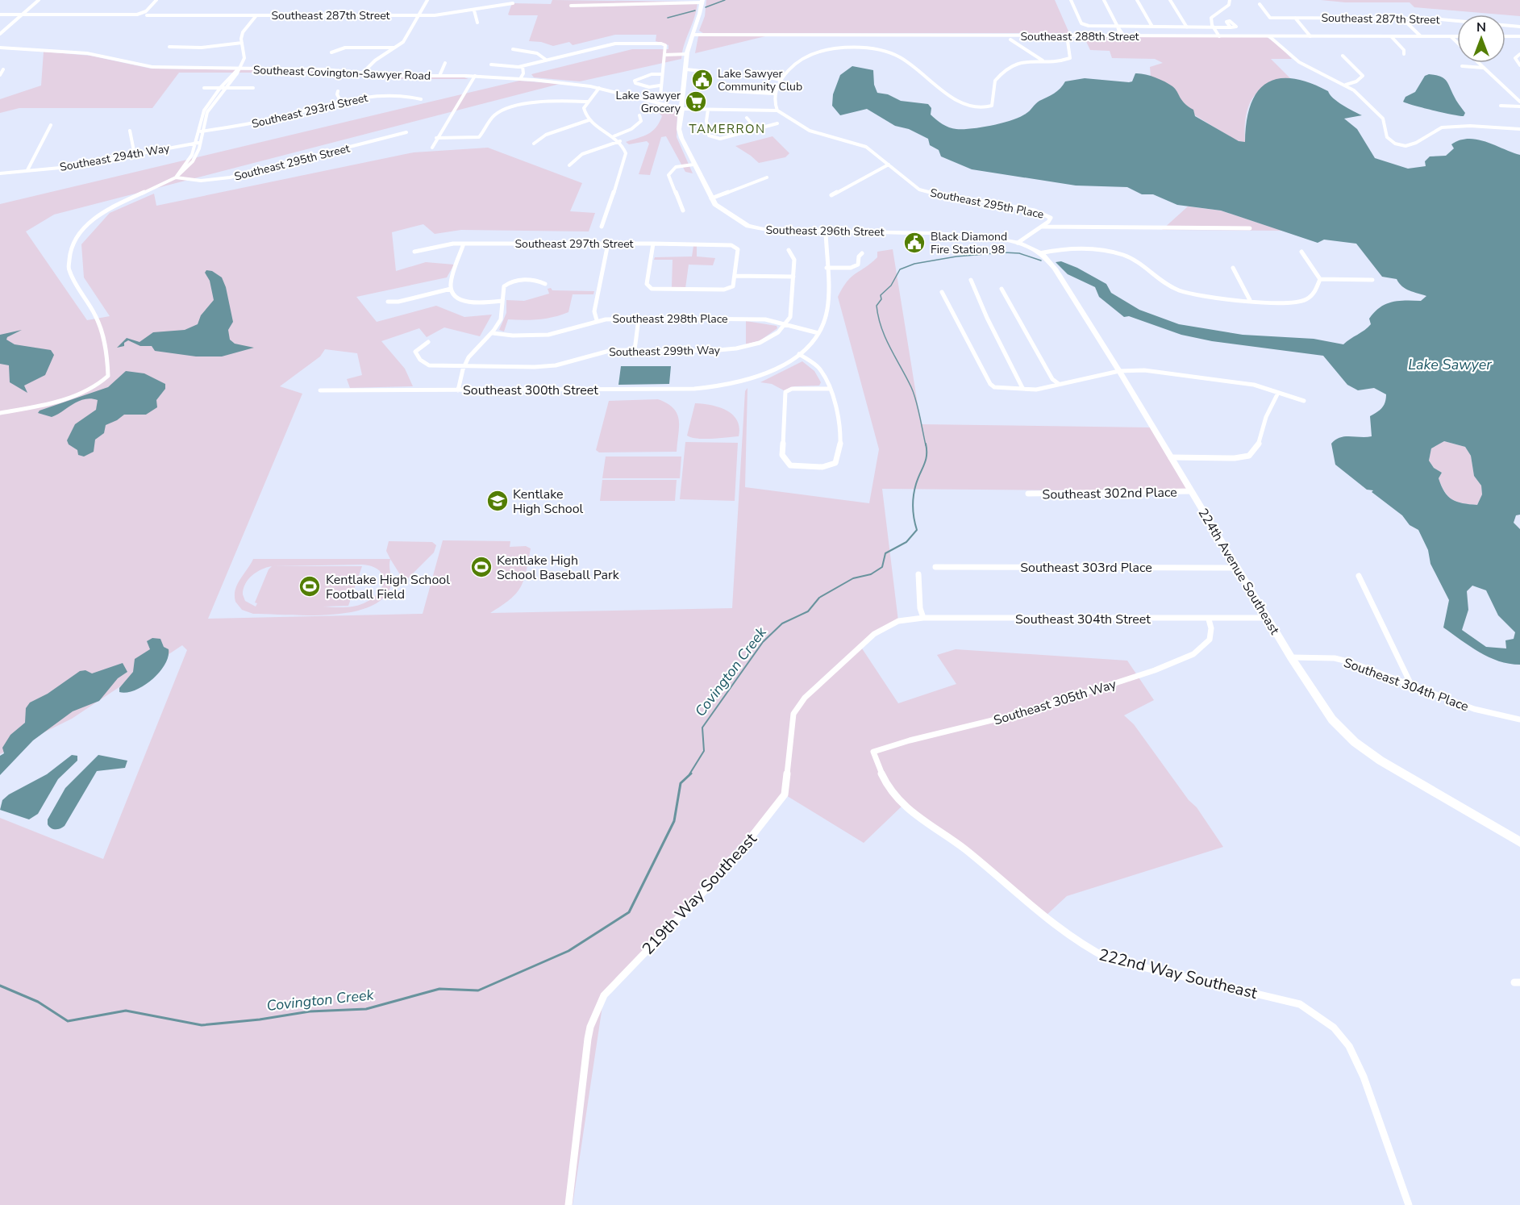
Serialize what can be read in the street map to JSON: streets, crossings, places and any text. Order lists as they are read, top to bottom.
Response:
{
  "streets": {
    "street": [
      "Southeast 287th Street",
      "Southeast 288th Street",
      "Southeast Covington-Sawyer Road",
      "Southeast 293rd Street",
      "Southeast 294th Way",
      "Southeast 295th Street",
      "Southeast 295th Place",
      "Southeast 296th Street",
      "Southeast 297th Street",
      "Southeast 298th Place",
      "Southeast 299th Way",
      "Southeast 300th Street",
      "Southeast 302nd Place",
      "Southeast 303rd Place",
      "224th Avenue Southeast",
      "Southeast 304th Street",
      "Southeast 304th Place",
      "Southeast 305th Way",
      "219th Way Southeast",
      "222nd Way Southeast"
    ]
  },
  "crossings": [
    ["Southeast 295th Place", "Southeast 296th Street"],
    ["Southeast 295th Place", "224th Avenue Southeast"],
    ["Southeast 296th Street", "224th Avenue Southeast"],
    ["Southeast 298th Place", "Southeast 299th Way"],
    ["Southeast 298th Place", "Southeast 300th Street"],
    ["Southeast 302nd Place", "224th Avenue Southeast"],
    ["Southeast 303rd Place", "224th Avenue Southeast"],
    ["224th Avenue Southeast", "Southeast 304th Street"],
    ["224th Avenue Southeast", "Southeast 304th Place"],
    ["Southeast 304th Street", "Southeast 305th Way"],
    ["Southeast 304th Street", "219th Way Southeast"],
    ["Southeast 305th Way", "222nd Way Southeast"]
  ],
  "districts": ["TAMERRON"],
  "water": ["Lake Sawyer", "Covington Creek"],
  "places": {
    "public building": ["Lake Sawyer Community Club", "Black Diamond Fire Station 98"],
    "supermarket": ["Lake Sawyer Grocery"],
    "school or university": ["Kentlake High School"],
    "sports": ["Kentlake High School Baseball Park", "Kentlake High School Football Field"]
  },
  "north": "top"
}
